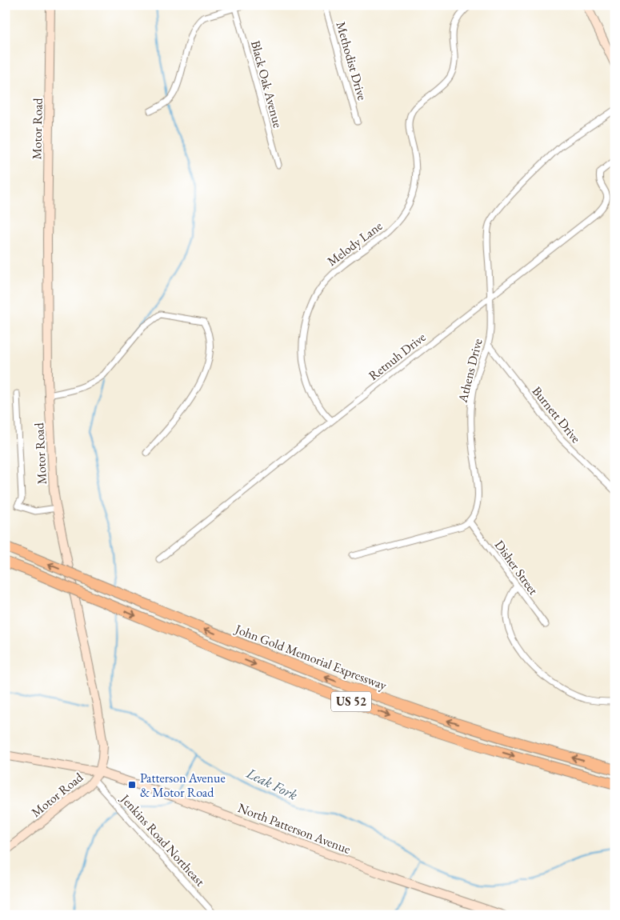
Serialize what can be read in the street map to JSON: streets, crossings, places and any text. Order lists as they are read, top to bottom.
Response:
{
  "streets": {
    "highway": ["John Gold Memorial Expressway", "US 52"],
    "street": [
      "Methodist Drive",
      "Black Oak Avenue",
      "Motor Road",
      "Melody Lane",
      "Retnuh Drive",
      "Athens Drive",
      "Burnett Drive",
      "Disher Street",
      "North Patterson Avenue",
      "Jenkins Road Northeast"
    ]
  },
  "crossings": [
    ["Motor Road", "North Patterson Avenue"],
    ["Motor Road", "Jenkins Road Northeast"],
    ["Melody Lane", "Retnuh Drive"],
    ["Retnuh Drive", "Athens Drive"],
    ["Athens Drive", "Burnett Drive"],
    ["Athens Drive", "Disher Street"]
  ],
  "water": ["Leak Fork"],
  "places": {
    "transit": ["Patterson Avenue & Motor Road"]
  }
}
